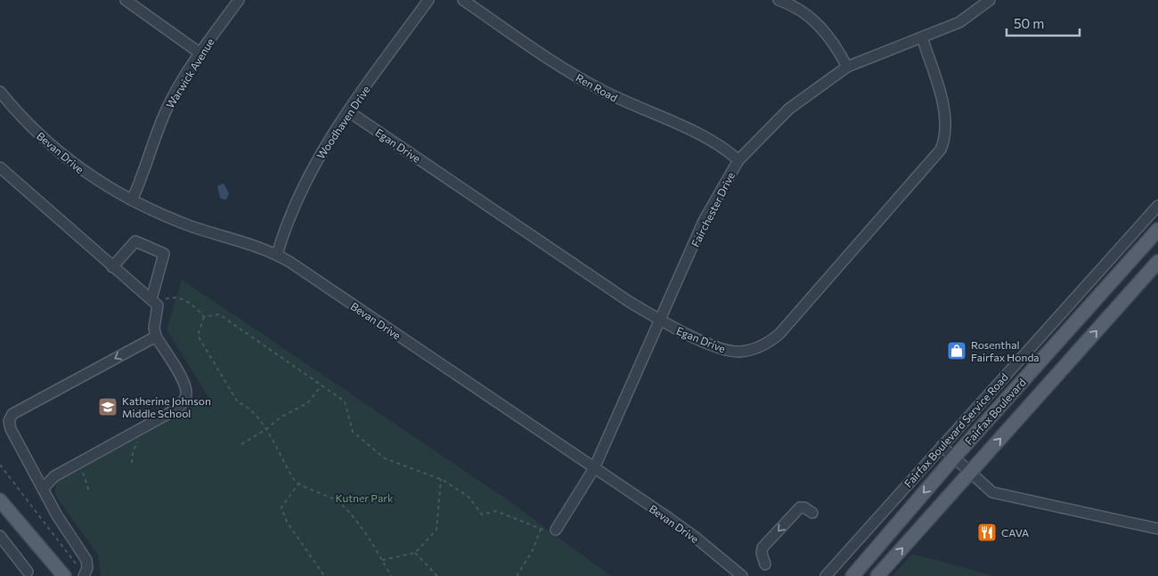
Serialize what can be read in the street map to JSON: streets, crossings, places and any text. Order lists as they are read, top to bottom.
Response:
{
  "streets": {
    "main road": ["Fairfax Boulevard"],
    "street": [
      "Warwick Avenue",
      "Ren Road",
      "Woodhaven Drive",
      "Egan Drive",
      "Bevan Drive",
      "Fairchester Drive",
      "Fairfax Boulevard Service Road"
    ]
  },
  "crossings": [
    ["Warwick Avenue", "Bevan Drive"],
    ["Ren Road", "Fairchester Drive"],
    ["Woodhaven Drive", "Egan Drive"],
    ["Woodhaven Drive", "Bevan Drive"],
    ["Egan Drive", "Fairchester Drive"],
    ["Bevan Drive", "Fairchester Drive"]
  ],
  "parks": ["Kutner Park"],
  "places": {
    "shop": ["Rosenthal Fairfax Honda"],
    "school or university": ["Katherine Johnson Middle School"],
    "restaurant": ["CAVA"]
  },
  "scale_bar": "50 m"
}
